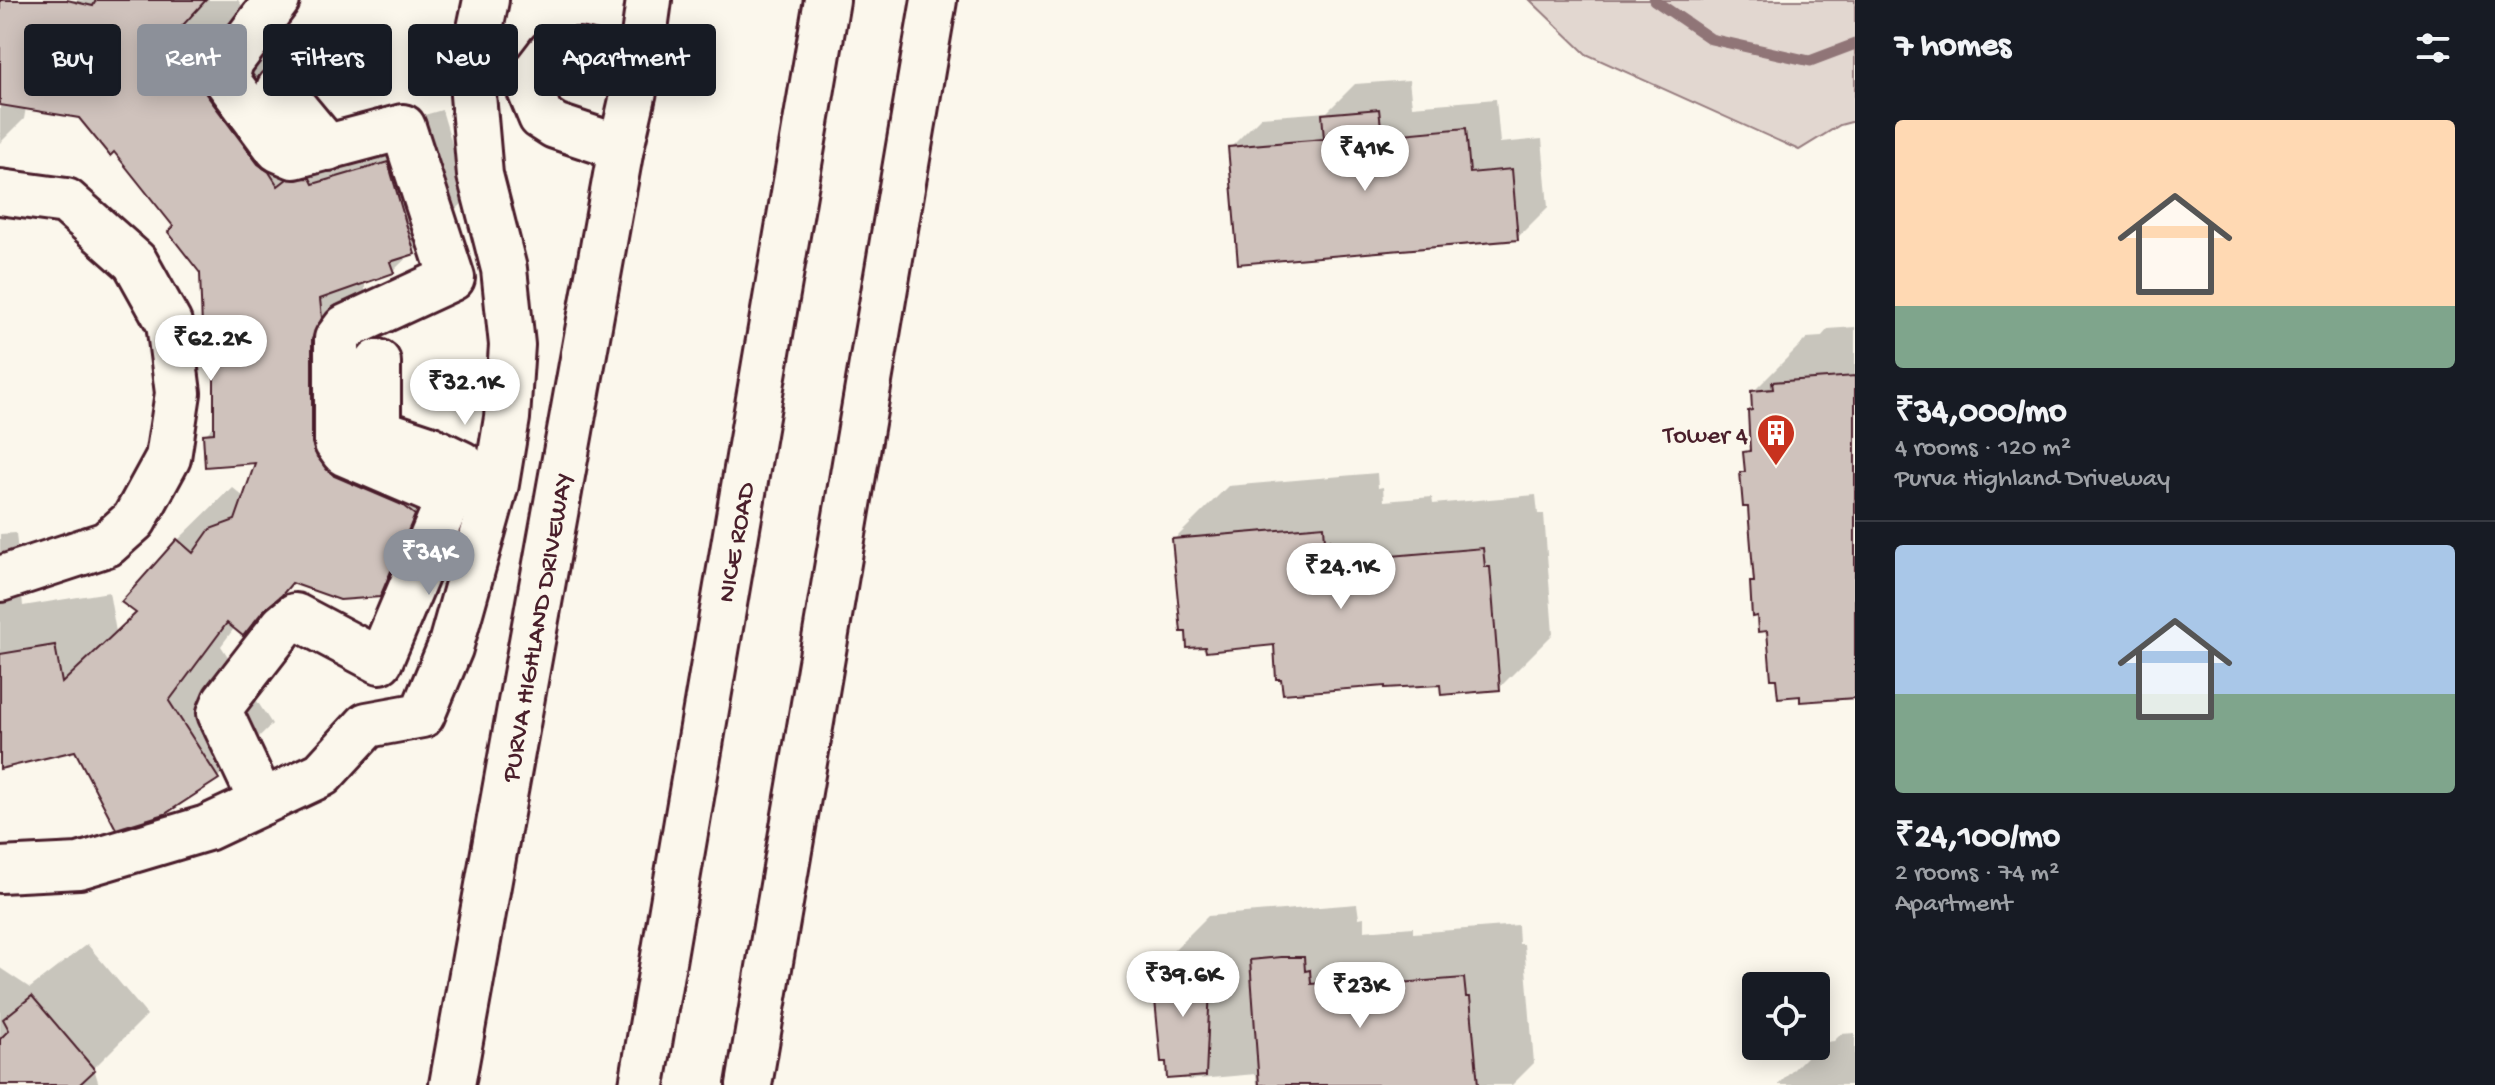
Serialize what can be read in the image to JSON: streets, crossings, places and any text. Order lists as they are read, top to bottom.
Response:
{
  "streets": {
    "main road": ["NICE ROAD", "PURVA HIGHLAND DRIVEWAY"]
  },
  "places": {
    "building": ["Tower 4"]
  },
  "page": {
    "heading": "7 homes",
    "chip": [
      "Buy",
      "Rent",
      "Filters",
      "New",
      "Apartment"
    ],
    "list": [
      {
        "name": "₹34,000/mo",
        "note": "4 rooms · 120 m² · Purva Highland Driveway"
      },
      {
        "name": "₹24,100/mo",
        "note": "2 rooms · 74 m² · Apartment"
      }
    ],
    "price": [
      "₹41K",
      "₹62.2K",
      "₹32.1K",
      "₹34K",
      "₹24.1K",
      "₹39.6K",
      "₹23K"
    ]
  }
}
